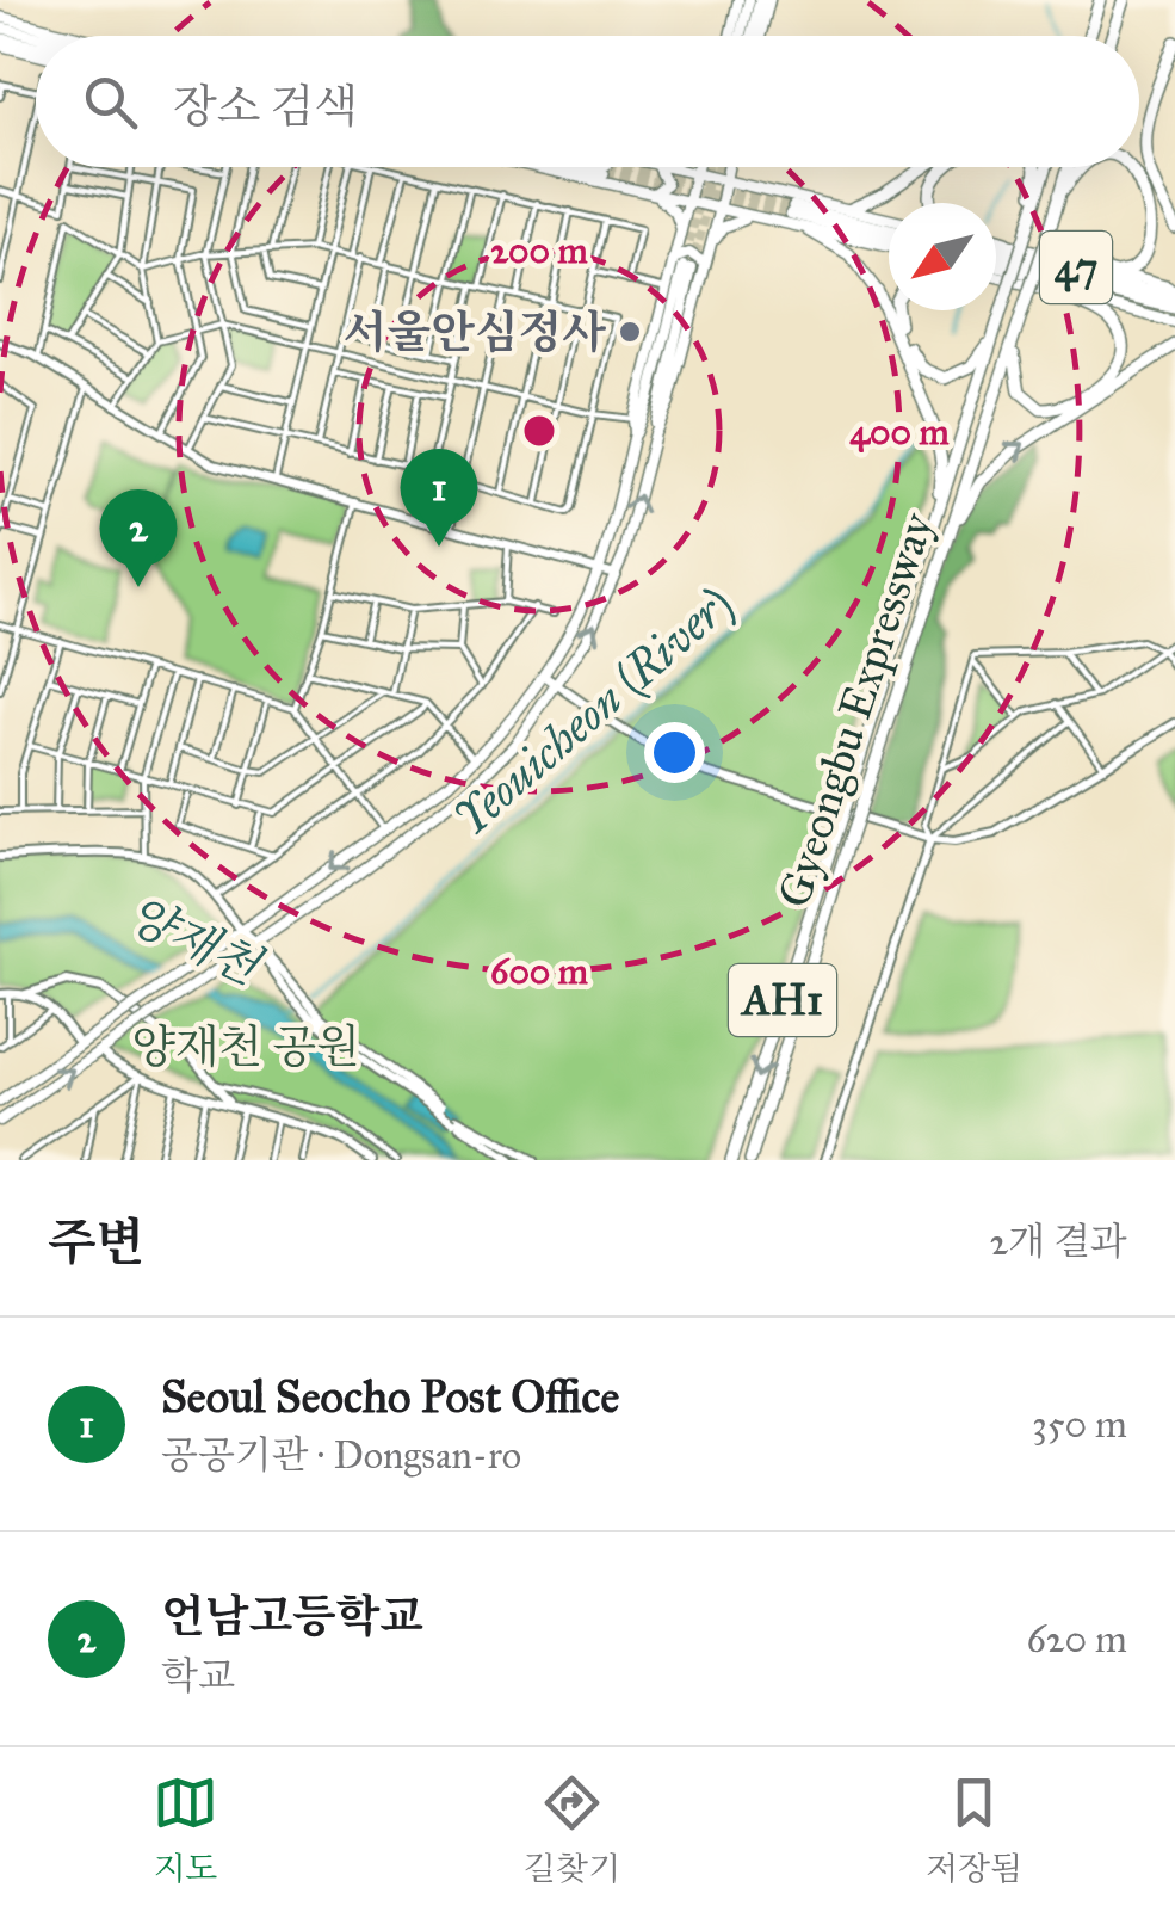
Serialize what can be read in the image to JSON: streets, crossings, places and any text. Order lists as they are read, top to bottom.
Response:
{
  "streets": {
    "highway": ["Gyeongbu Expressway", "AH1"],
    "main road": ["47"]
  },
  "water": ["Yeouicheon (River)", "양재천"],
  "parks": ["양재천 공원"],
  "places": ["서울안심정사"],
  "north": "bottom left",
  "page": {
    "search": "장소 검색",
    "pins": ["1", "2"],
    "heading": ["주변", "2개 결과"],
    "list": [
      {
        "mark": "1",
        "name": "Seoul Seocho Post Office",
        "note": "공공기관 · Dongsan-ro",
        "value": "350 m"
      },
      {
        "mark": "2",
        "name": "언남고등학교",
        "note": "학교",
        "value": "620 m"
      }
    ],
    "nav": ["지도", "길찾기", "저장됨"]
  },
  "rings": ["200 m", "400 m", "600 m"]
}
